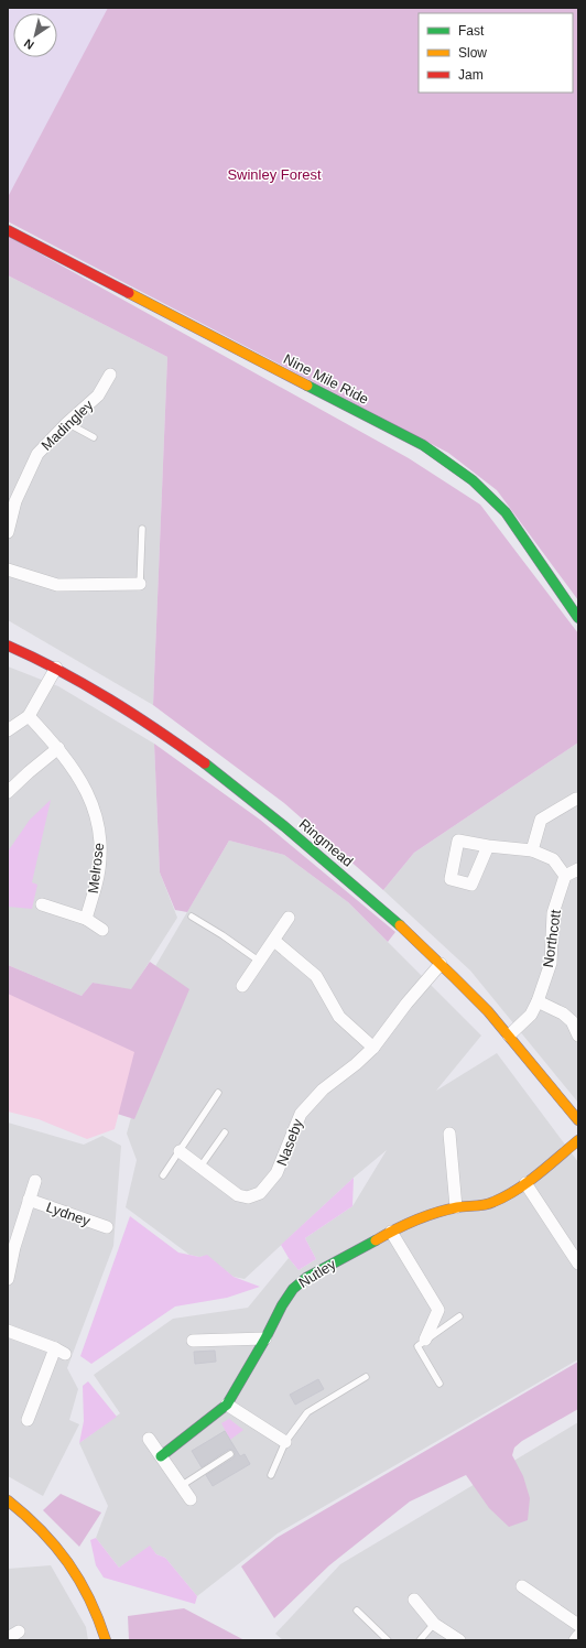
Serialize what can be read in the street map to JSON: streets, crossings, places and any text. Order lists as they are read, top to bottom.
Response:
{
  "streets": {
    "street": [
      "Nine Mile Ride",
      "Madingley",
      "Ringmead",
      "Melrose",
      "Northcott",
      "Naseby",
      "Lydney",
      "Nutley"
    ]
  },
  "crossings": [
    ["Ringmead", "Northcott"],
    ["Ringmead", "Naseby"]
  ],
  "parks": ["Swinley Forest"],
  "legend": ["Fast", "Slow", "Jam"],
  "north": "bottom left"
}
